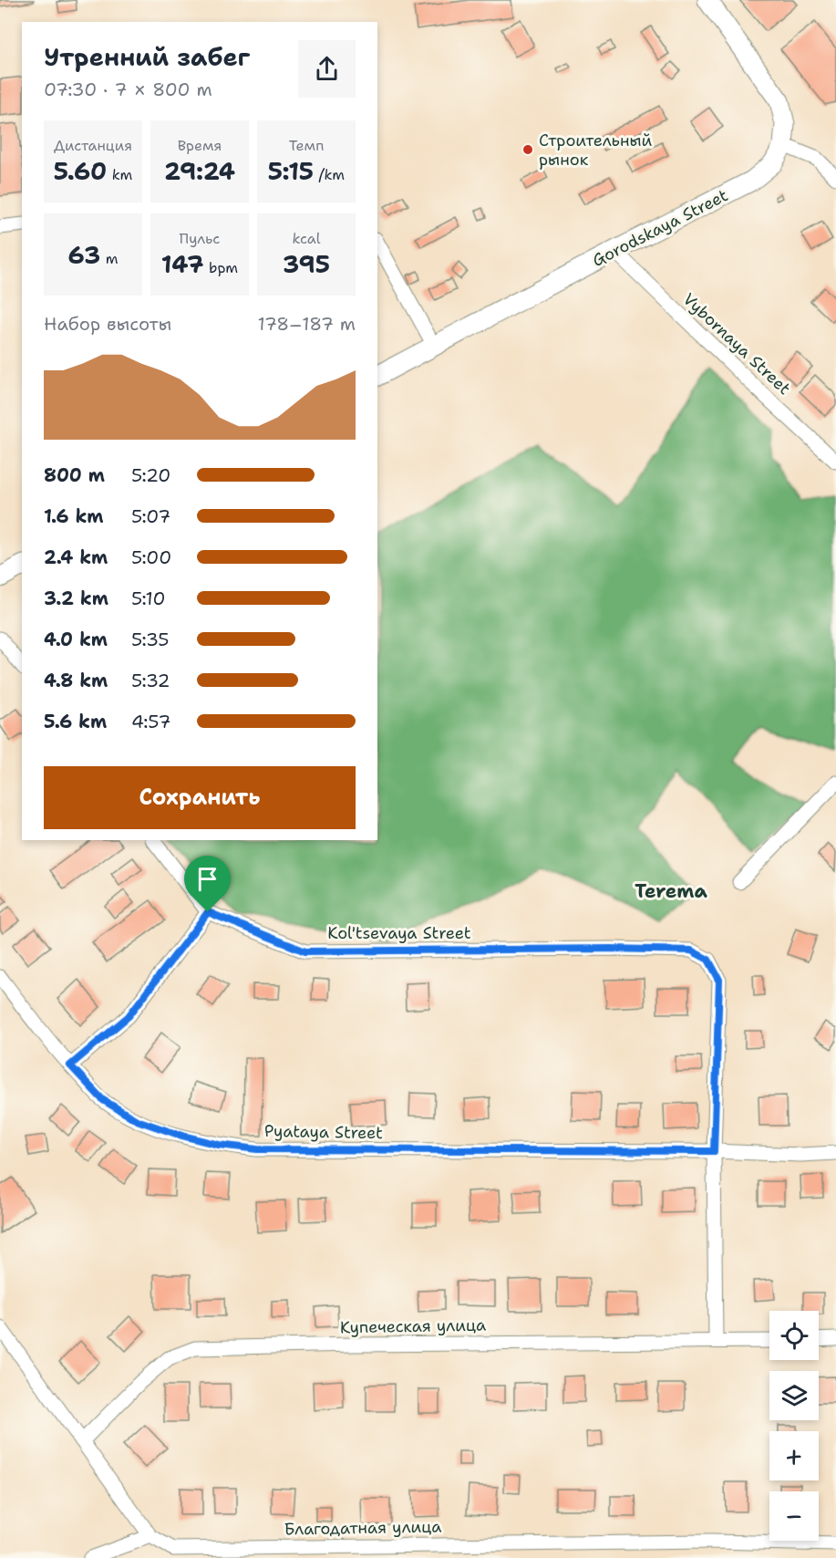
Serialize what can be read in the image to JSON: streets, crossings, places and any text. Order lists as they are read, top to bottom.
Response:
{
  "streets": {
    "street": [
      "Gorodskaya Street",
      "Vybornaya Street",
      "Kol'tsevaya Street",
      "Pyataya Street",
      "Купеческая улица",
      "Благодатная улица"
    ]
  },
  "crossings": [
    ["Gorodskaya Street", "Vybornaya Street"],
    ["Kol'tsevaya Street", "Pyataya Street"],
    ["Купеческая улица", "Благодатная улица"]
  ],
  "districts": ["Terema"],
  "places": ["Строительный рынок"],
  "page": {
    "heading": ["Утренний забег", "07:30 · 7 × 800 m"],
    "stats": [
      ["Дистанция", "5.60 km"],
      ["Время", "29:24"],
      ["Темп", "5:15 /km"],
      ["63 m"],
      ["Пульс", "147 bpm"],
      ["kcal", "395"]
    ],
    "chart": ["Набор высоты", "178–187 m"],
    "list": [
      {
        "name": "800 m",
        "note": "5:20"
      },
      {
        "name": "1.6 km",
        "note": "5:07"
      },
      {
        "name": "2.4 km",
        "note": "5:00"
      },
      {
        "name": "3.2 km",
        "note": "5:10"
      },
      {
        "name": "4.0 km",
        "note": "5:35"
      },
      {
        "name": "4.8 km",
        "note": "5:32"
      },
      {
        "name": "5.6 km",
        "note": "4:57"
      }
    ],
    "buttons": "Сохранить",
    "map_buttons": ["+", "−"]
  }
}
